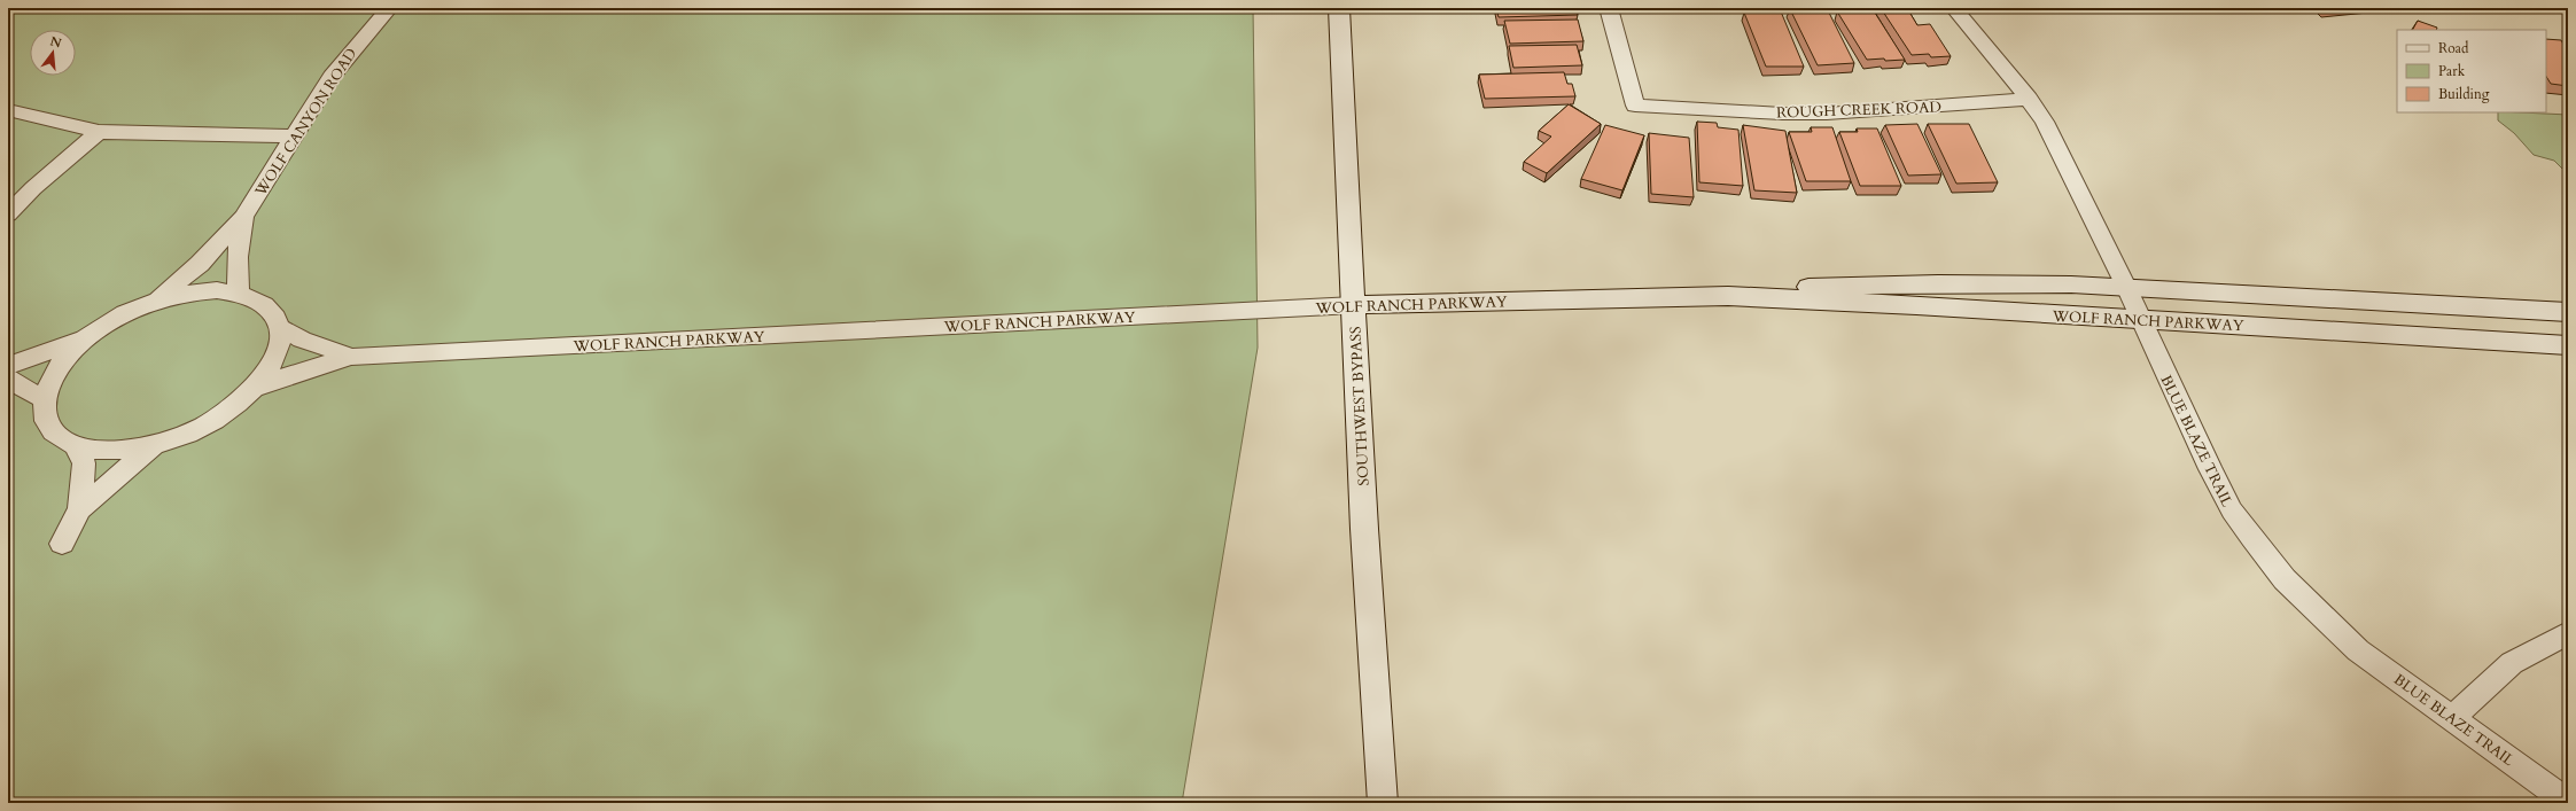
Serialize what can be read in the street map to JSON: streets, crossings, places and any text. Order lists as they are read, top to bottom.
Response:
{
  "streets": {
    "street": [
      "ROUGH CREEK ROAD",
      "WOLF CANYON ROAD",
      "WOLF RANCH PARKWAY",
      "SOUTHWEST BYPASS",
      "BLUE BLAZE TRAIL"
    ]
  },
  "crossings": [
    ["ROUGH CREEK ROAD", "BLUE BLAZE TRAIL"],
    ["WOLF RANCH PARKWAY", "SOUTHWEST BYPASS"],
    ["WOLF RANCH PARKWAY", "BLUE BLAZE TRAIL"]
  ],
  "legend": ["Road", "Park", "Building"],
  "north": "top"
}
